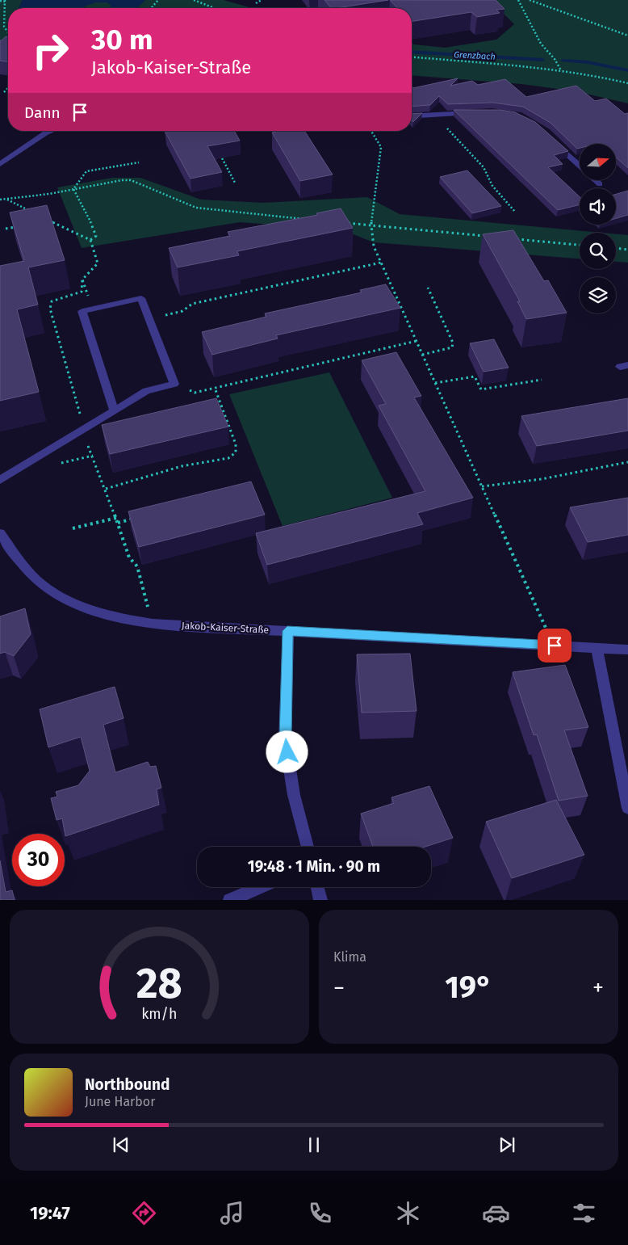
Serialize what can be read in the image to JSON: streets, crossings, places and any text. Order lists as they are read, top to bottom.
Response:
{
  "streets": {
    "street": ["Jakob-Kaiser-Straße"]
  },
  "water": ["Grenzbach"],
  "north": "right",
  "page": {
    "turn": ["30 m", "Jakob-Kaiser-Straße"],
    "then": "Dann",
    "limit": "30",
    "trip": "19:48 · 1 Min. · 90 m",
    "tile": "Klima",
    "heat": ["−", "19°", "+"],
    "song": ["Northbound", "June Harbor"],
    "tabs": "19:47",
    "gauge": ["28", "km/h"]
  }
}
